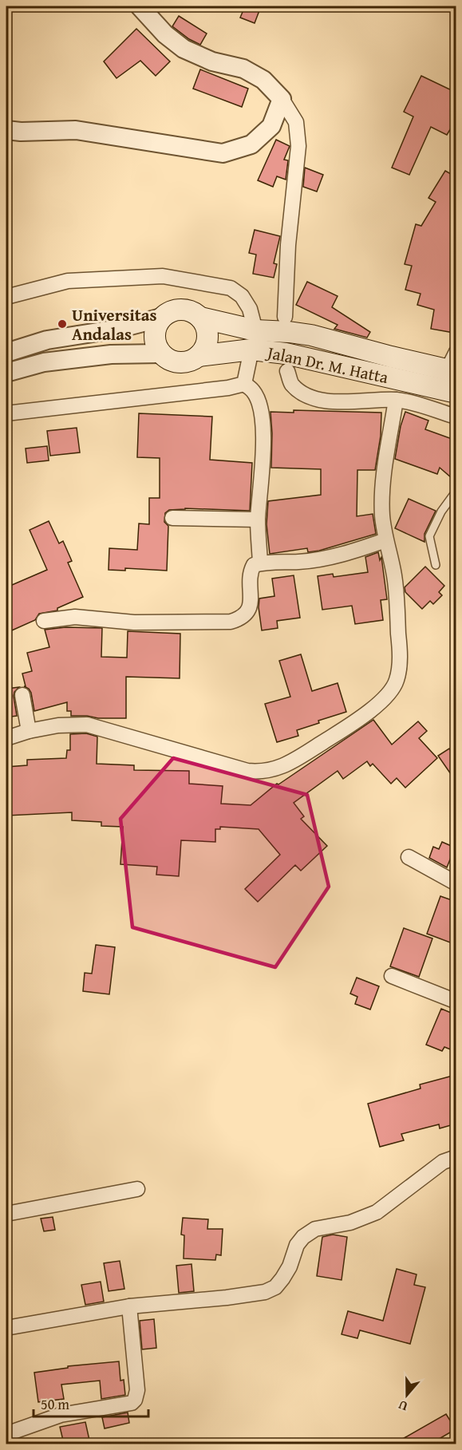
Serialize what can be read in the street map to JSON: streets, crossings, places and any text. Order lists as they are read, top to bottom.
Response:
{
  "streets": {
    "main road": ["Jalan Dr. M. Hatta"]
  },
  "places": ["Universitas Andalas"],
  "scale_bar": "50 m",
  "north": "bottom"
}
